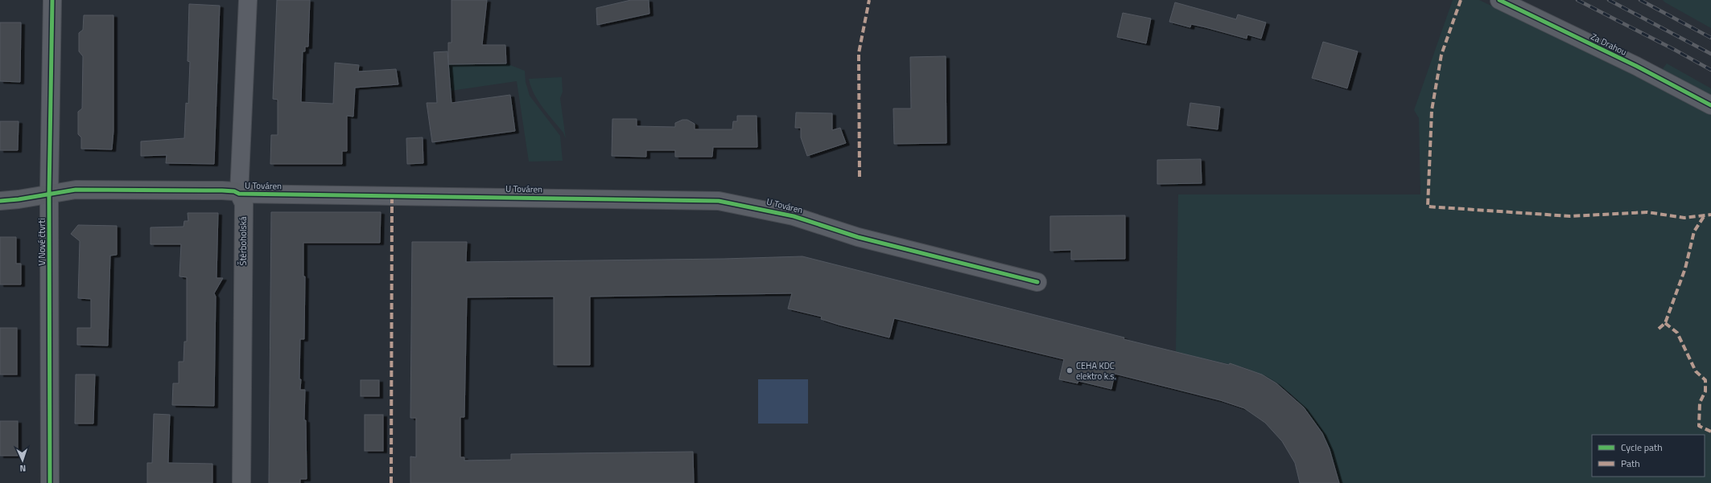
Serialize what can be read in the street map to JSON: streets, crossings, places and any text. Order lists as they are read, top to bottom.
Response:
{
  "streets": {
    "street": [
      "Za Drahou",
      "U Továren",
      "Štěrboholská",
      "V Nové čtvrti"
    ]
  },
  "crossings": [
    ["U Továren", "Štěrboholská"],
    ["U Továren", "V Nové čtvrti"]
  ],
  "places": ["CEHA KDC elektro k.s."],
  "legend": ["Cycle path", "Path"],
  "north": "bottom"
}
